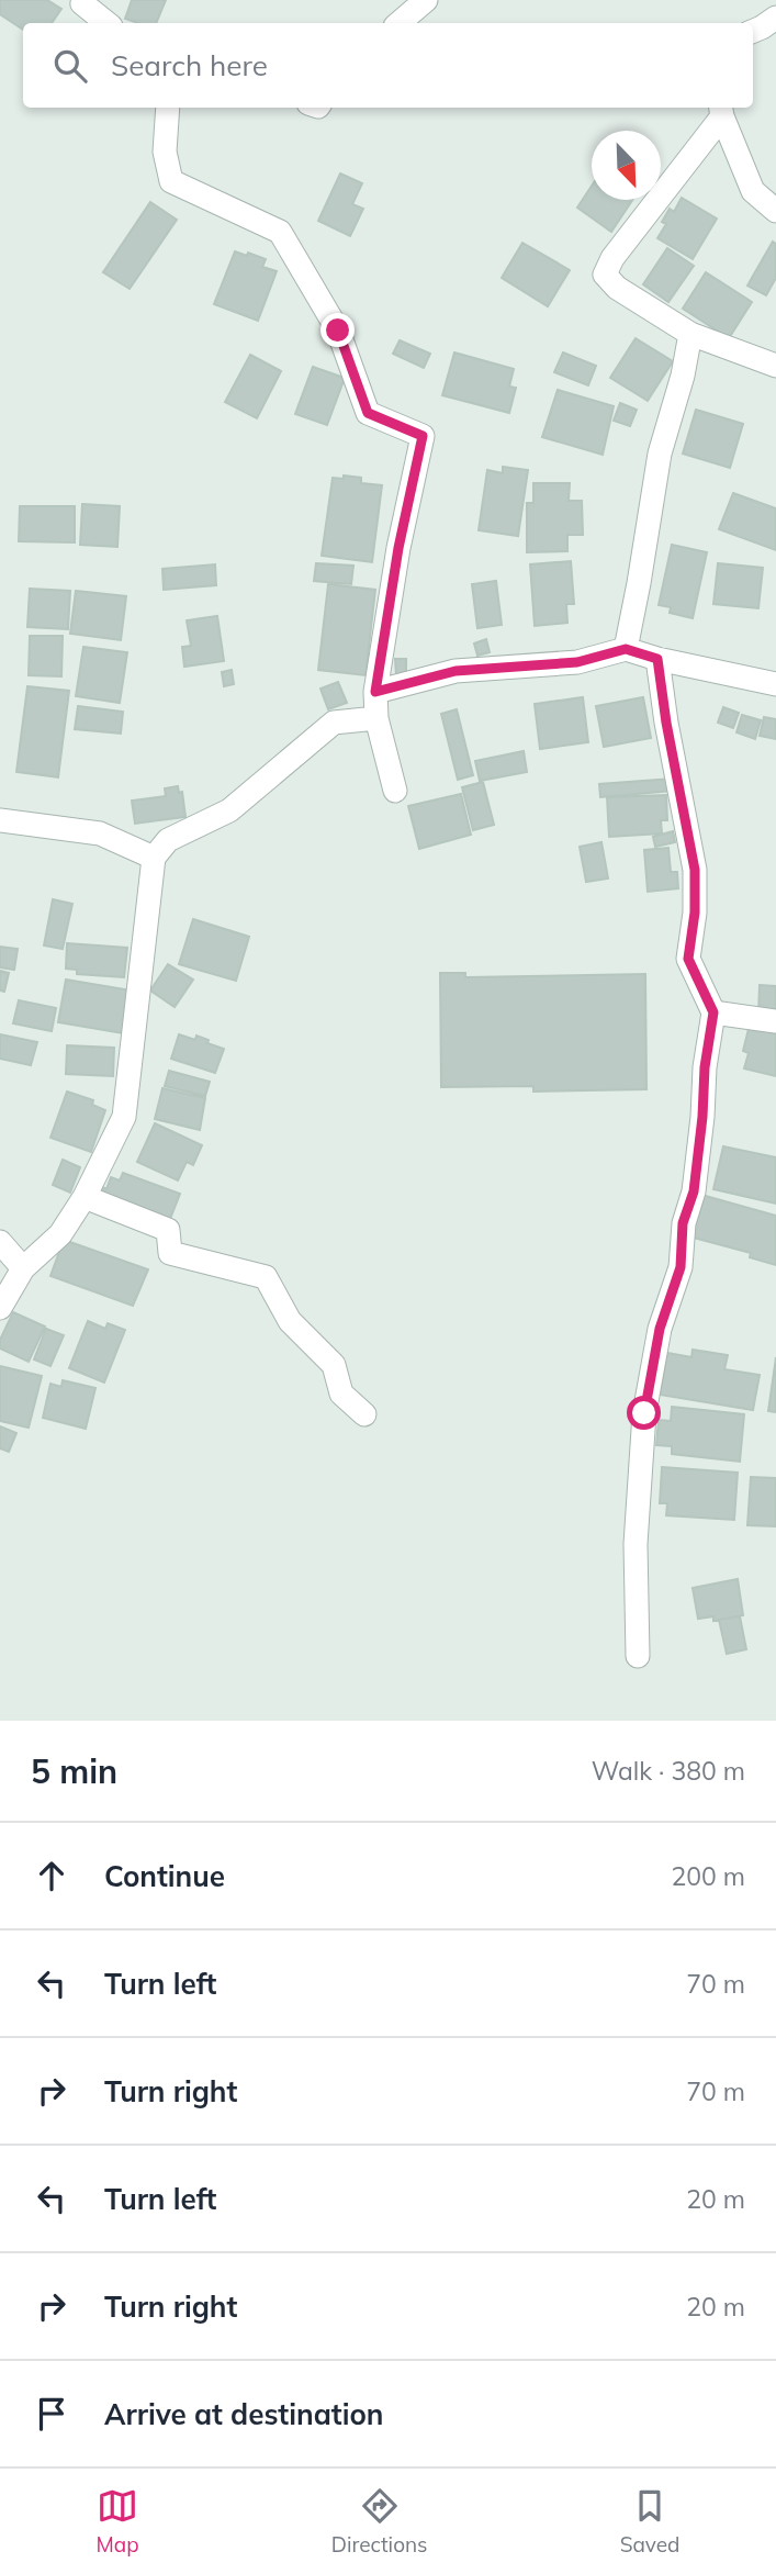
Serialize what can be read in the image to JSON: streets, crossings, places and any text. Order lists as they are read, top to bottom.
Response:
{
  "north": "bottom right",
  "page": {
    "search": "Search here",
    "heading": ["5 min", "Walk · 380 m"],
    "list": [
      ["Continue", "200 m"],
      ["Turn left", "70 m"],
      ["Turn right", "70 m"],
      ["Turn left", "20 m"],
      ["Turn right", "20 m"],
      "Arrive at destination"
    ],
    "nav": ["Map", "Directions", "Saved"]
  }
}
